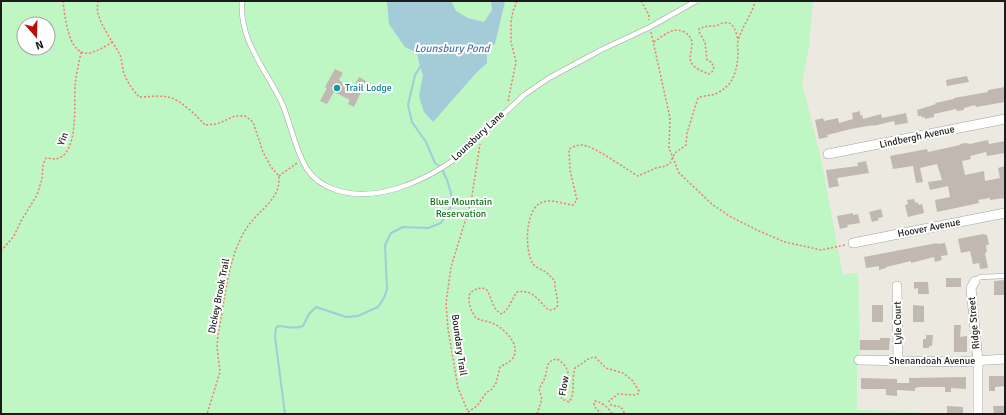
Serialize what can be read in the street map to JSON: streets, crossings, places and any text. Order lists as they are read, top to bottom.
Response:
{
  "streets": {
    "street": [
      "Lindbergh Avenue",
      "Hoover Avenue",
      "Lyle Court",
      "Ridge Street",
      "Shenandoah Avenue"
    ],
    "lane": ["Lounsbury Lane"],
    "path": [
      "Yin",
      "Dickey Brook Trail",
      "Boundary Trail",
      "Flow"
    ]
  },
  "crossings": [
    ["Lounsbury Lane", "Boundary Trail"],
    ["Lyle Court", "Shenandoah Avenue"],
    ["Ridge Street", "Shenandoah Avenue"]
  ],
  "water": ["Lounsbury Pond"],
  "parks": ["Blue Mountain Reservation"],
  "places": ["Trail Lodge"],
  "north": "bottom"
}
